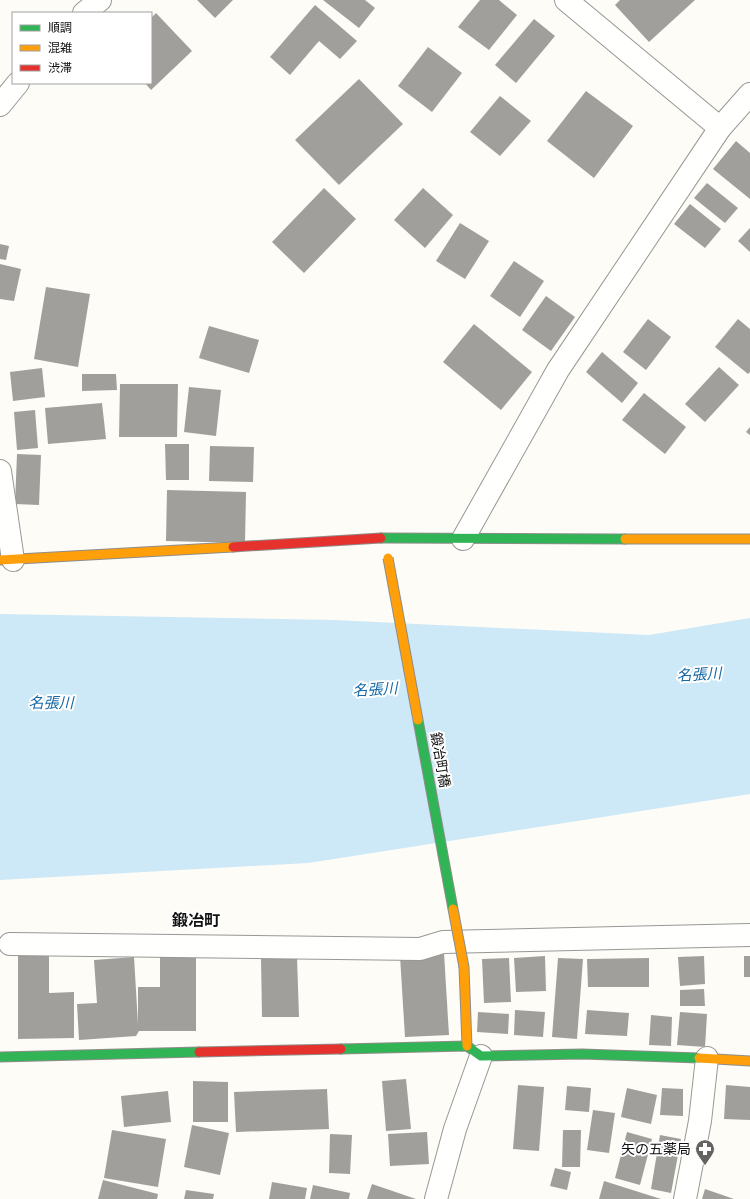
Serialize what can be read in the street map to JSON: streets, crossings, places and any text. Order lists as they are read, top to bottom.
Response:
{
  "streets": {
    "street": ["鍛冶町橋"]
  },
  "districts": ["鍛冶町"],
  "water": ["名張川"],
  "places": {
    "pharmacy": ["矢の五薬局"]
  },
  "legend": ["順調", "混雑", "渋滞"]
}
